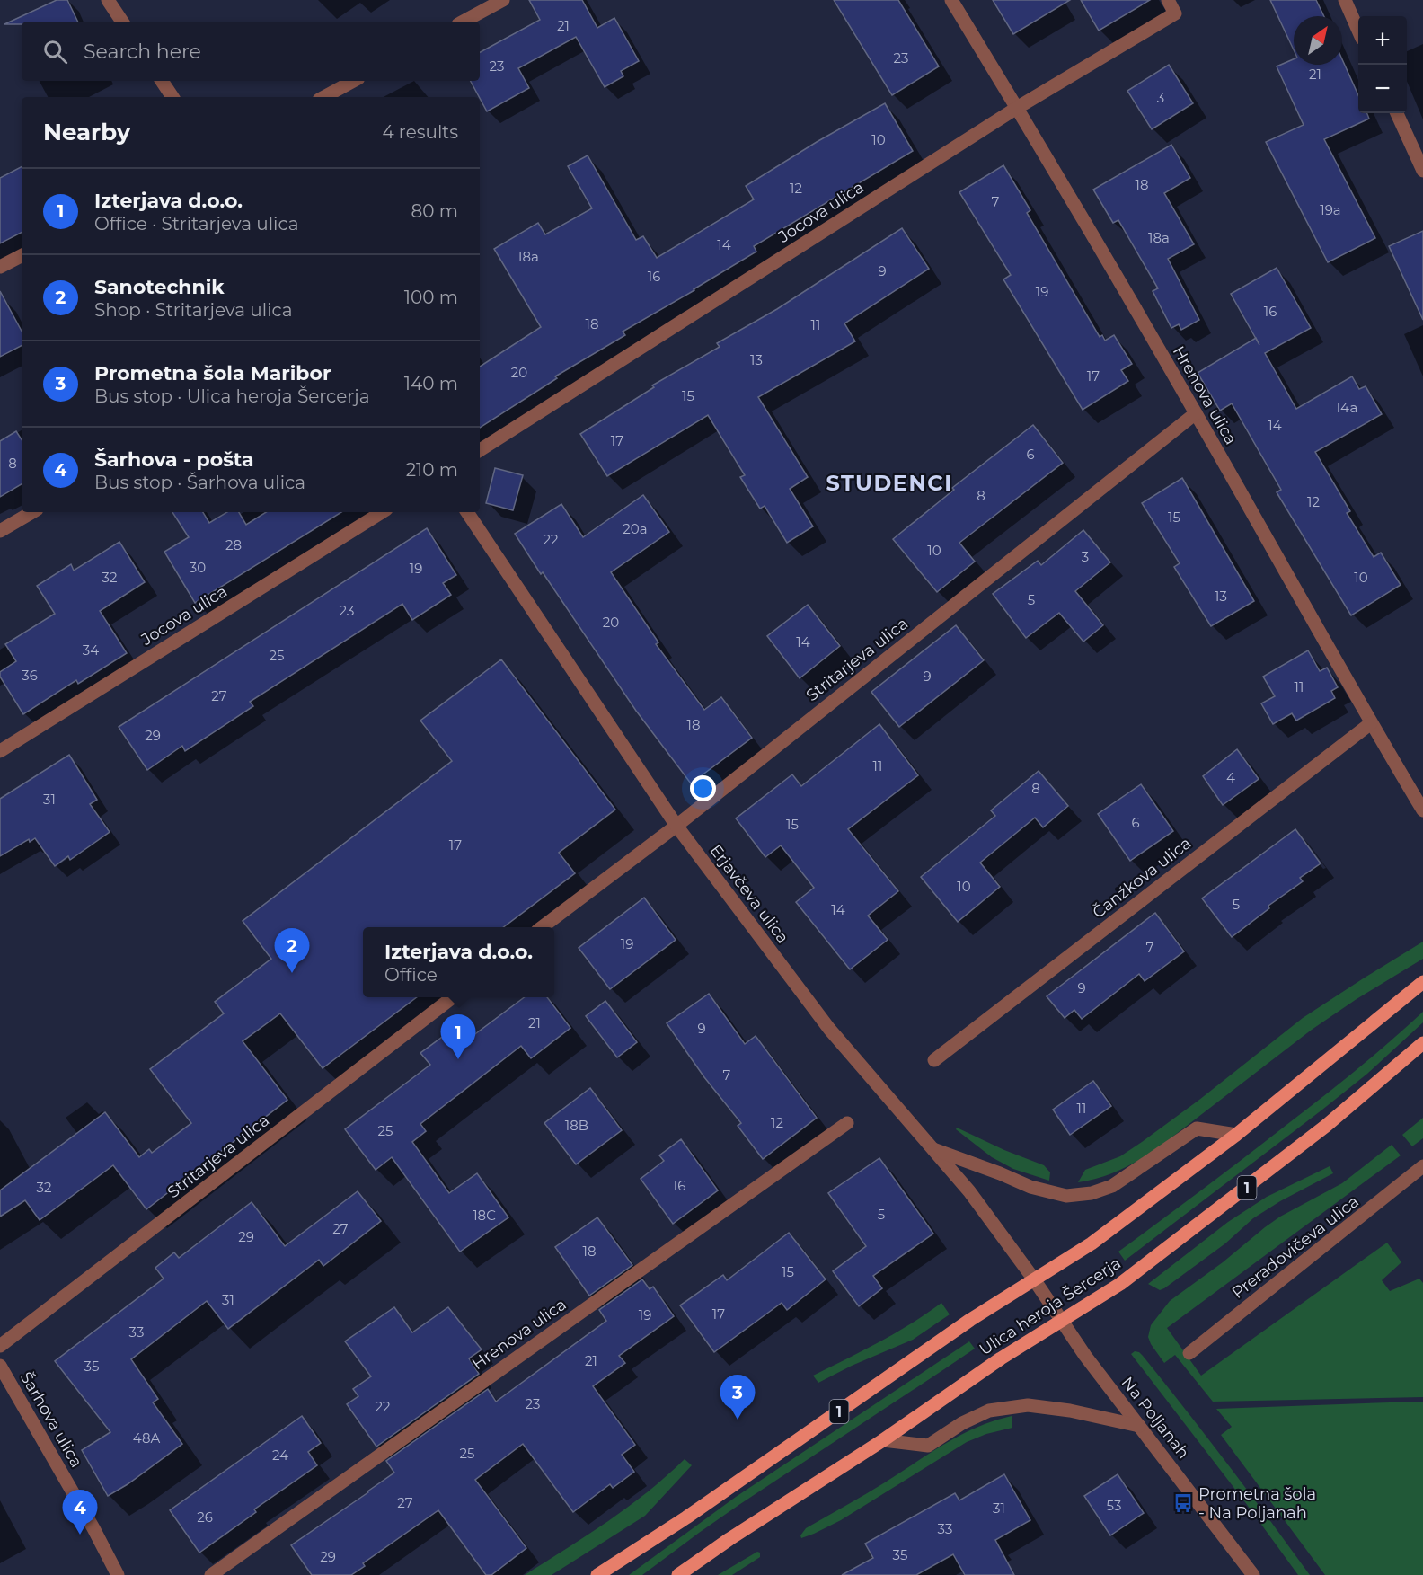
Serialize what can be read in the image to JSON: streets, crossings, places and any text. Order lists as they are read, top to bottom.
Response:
{
  "streets": {
    "main road": ["1", "Ulica heroja Šercerja"],
    "street": [
      "Jocova ulica",
      "Hrenova ulica",
      "Stritarjeva ulica",
      "Čanžkova ulica",
      "Erjavčeva ulica",
      "Preradovičeva ulica",
      "Na Poljanah",
      "Šarhova ulica"
    ]
  },
  "crossings": [
    ["Jocova ulica", "Hrenova ulica"],
    ["Hrenova ulica", "Stritarjeva ulica"],
    ["Hrenova ulica", "Čanžkova ulica"],
    ["Stritarjeva ulica", "Erjavčeva ulica"],
    ["Erjavčeva ulica", "1"],
    ["Erjavčeva ulica", "Na Poljanah"],
    ["1", "Na Poljanah"],
    ["Ulica heroja Šercerja", "Na Poljanah"]
  ],
  "districts": ["STUDENCI"],
  "places": {
    "bus stop": ["Prometna šola - Na Poljanah"]
  },
  "house_numbers": [
    "21",
    "23",
    "23",
    "21",
    "3",
    "10",
    "18",
    "12",
    "7",
    "19a",
    "18a",
    "14",
    "18a",
    "9",
    "16",
    "19",
    "16",
    "18",
    "11",
    "13",
    "20",
    "17",
    "15",
    "14a",
    "14",
    "17",
    "6",
    "8",
    "8",
    "12",
    "15",
    "20a",
    "22",
    "28",
    "10",
    "3",
    "30",
    "19",
    "32",
    "10",
    "13",
    "5",
    "23",
    "20",
    "14",
    "34",
    "25",
    "36",
    "9",
    "11",
    "27",
    "18",
    "29",
    "11",
    "4",
    "8",
    "31",
    "6",
    "15",
    "17",
    "10",
    "5",
    "14",
    "19",
    "7",
    "9",
    "21",
    "9",
    "7",
    "11",
    "12",
    "18B",
    "25",
    "16",
    "32",
    "5",
    "18C",
    "27",
    "29",
    "18",
    "15",
    "31",
    "17",
    "19",
    "33",
    "21",
    "35",
    "23",
    "22",
    "48A",
    "25",
    "24",
    "27",
    "53",
    "31",
    "26",
    "33",
    "35",
    "29"
  ],
  "north": "top right",
  "page": {
    "map_buttons": ["+", "−"],
    "search": "Search here",
    "heading": ["Nearby", "4 results"],
    "list": [
      {
        "mark": "1",
        "name": "Izterjava d.o.o.",
        "note": "Office · Stritarjeva ulica",
        "value": "80 m"
      },
      {
        "mark": "2",
        "name": "Sanotechnik",
        "note": "Shop · Stritarjeva ulica",
        "value": "100 m"
      },
      {
        "mark": "3",
        "name": "Prometna šola Maribor",
        "note": "Bus stop · Ulica heroja Šercerja",
        "value": "140 m"
      },
      {
        "mark": "4",
        "name": "Šarhova - pošta",
        "note": "Bus stop · Šarhova ulica",
        "value": "210 m"
      }
    ],
    "popup": ["Izterjava d.o.o.", "Office"],
    "pins": [
      "2",
      "1",
      "3",
      "4"
    ]
  }
}
